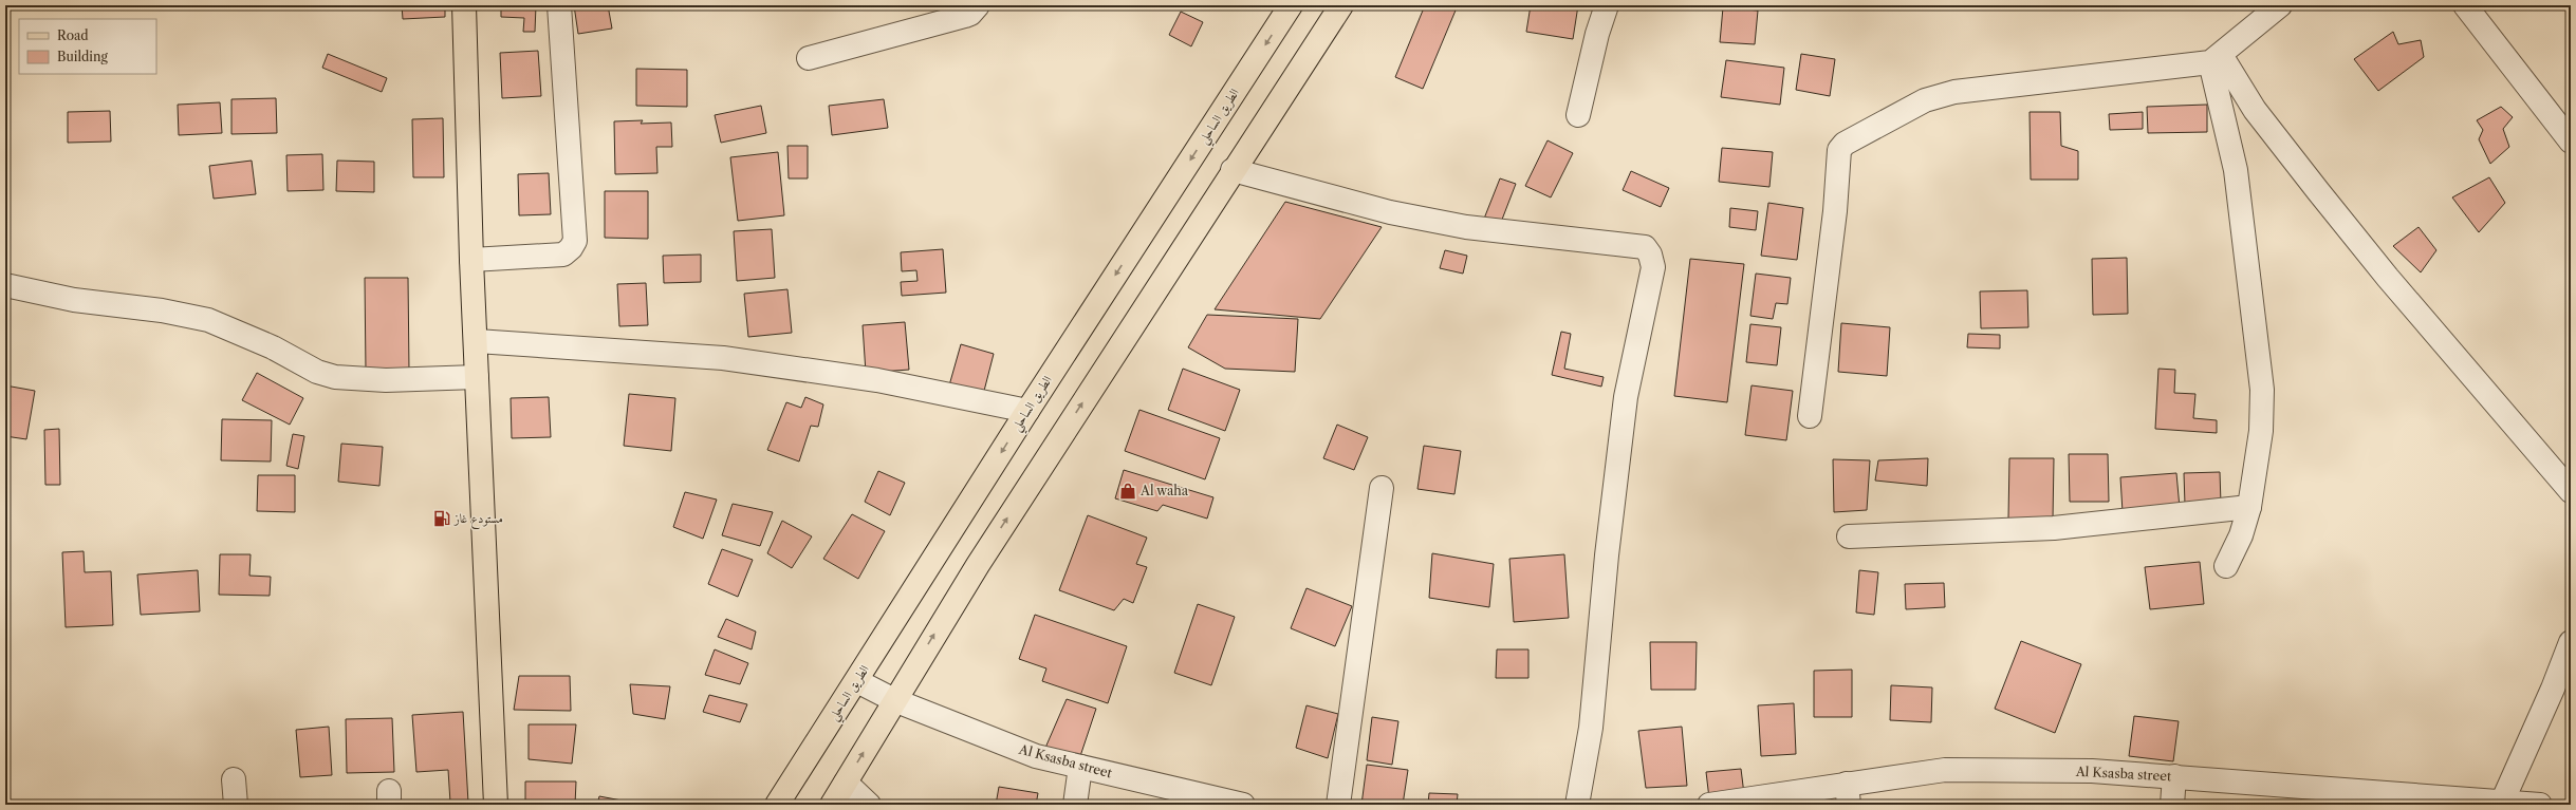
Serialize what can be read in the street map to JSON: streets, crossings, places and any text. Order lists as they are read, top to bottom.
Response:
{
  "streets": {
    "main road": ["الطريق الساحلي"],
    "street": ["Al Ksasba street"]
  },
  "crossings": [
    ["الطريق الساحلي", "Al Ksasba street"]
  ],
  "places": {
    "shop": ["Al waha"],
    "fuel station": ["مستودع غاز"]
  },
  "legend": ["Road", "Building"]
}
